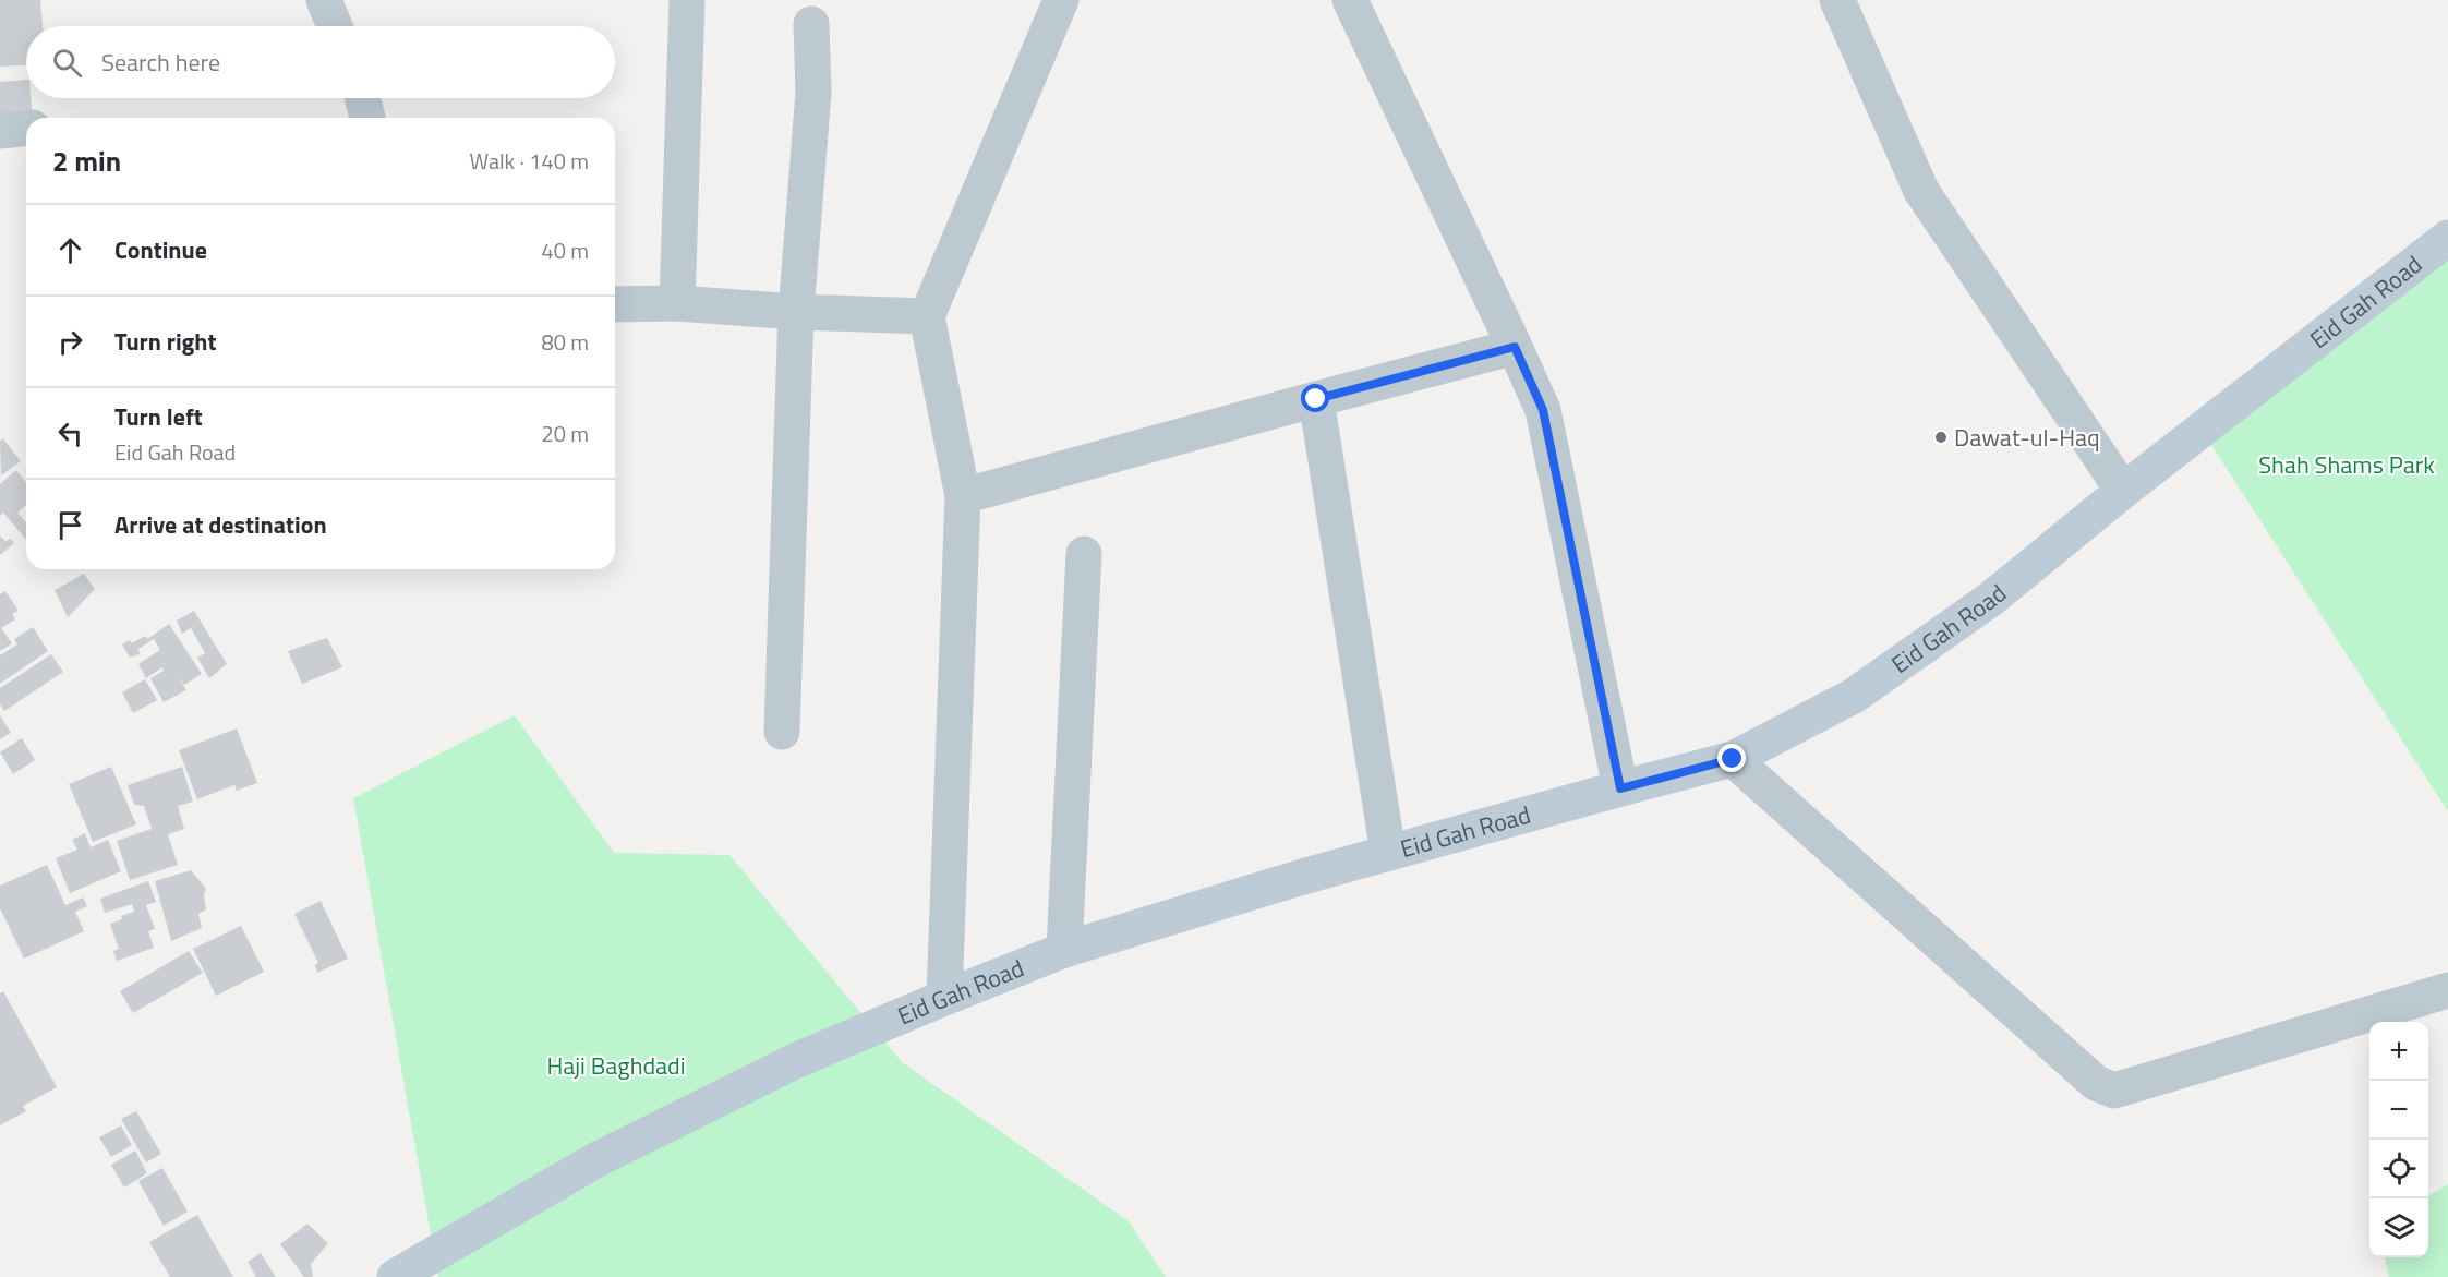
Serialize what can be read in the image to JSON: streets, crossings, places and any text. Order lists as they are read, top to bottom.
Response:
{
  "streets": {
    "main road": ["Eid Gah Road"]
  },
  "parks": ["Shah Shams Park", "Haji Baghdadi"],
  "places": ["Dawat-ul-Haq"],
  "page": {
    "search": "Search here",
    "heading": ["2 min", "Walk · 140 m"],
    "list": [
      ["Continue", "40 m"],
      ["Turn right", "80 m"],
      ["Turn left", "Eid Gah Road", "20 m"],
      "Arrive at destination"
    ],
    "map_buttons": ["+", "−"]
  }
}
